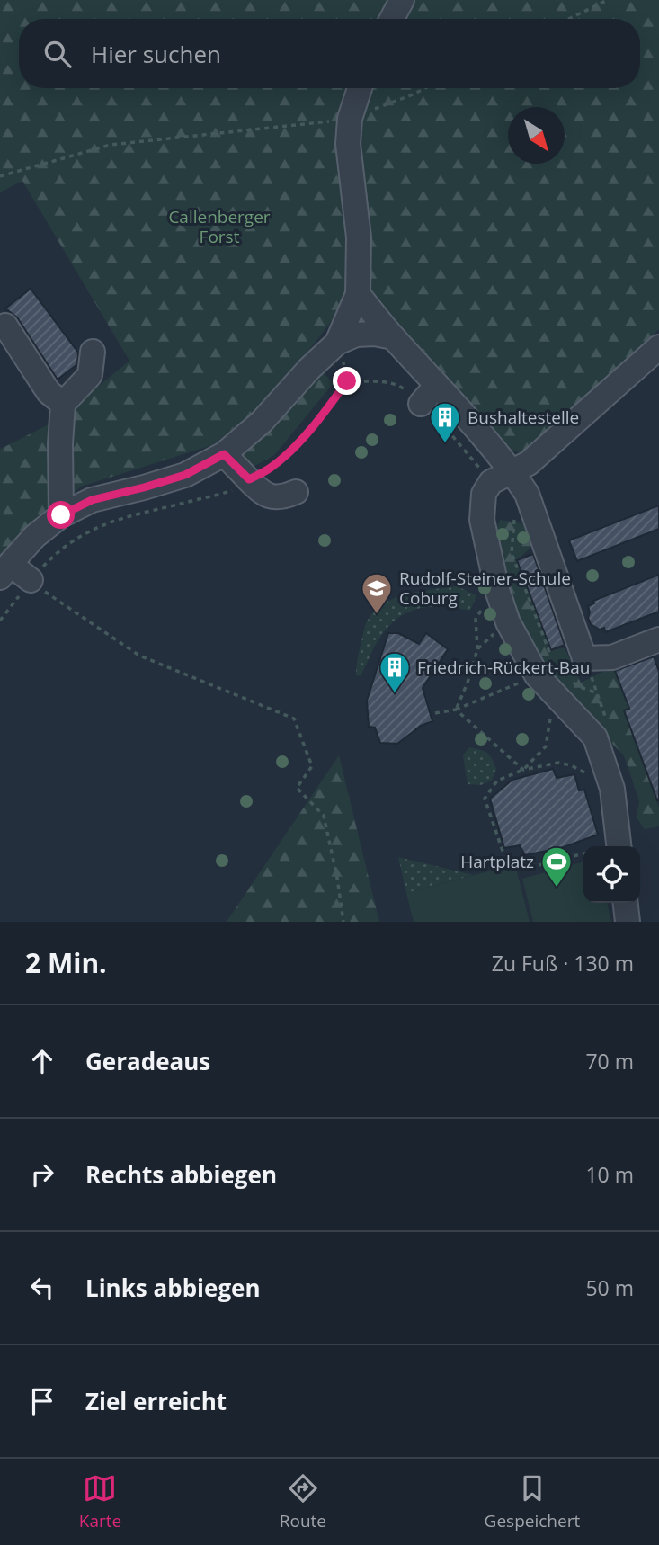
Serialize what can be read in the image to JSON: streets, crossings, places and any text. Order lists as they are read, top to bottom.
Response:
{
  "parks": ["Callenberger Forst"],
  "places": {
    "building": ["Bushaltestelle", "Friedrich-Rückert-Bau"],
    "school or university": ["Rudolf-Steiner-Schule Coburg"],
    "sports": ["Hartplatz"]
  },
  "north": "bottom right",
  "page": {
    "search": "Hier suchen",
    "heading": ["2 Min.", "Zu Fuß · 130 m"],
    "list": [
      ["Geradeaus", "70 m"],
      ["Rechts abbiegen", "10 m"],
      ["Links abbiegen", "50 m"],
      "Ziel erreicht"
    ],
    "nav": ["Karte", "Route", "Gespeichert"]
  }
}
